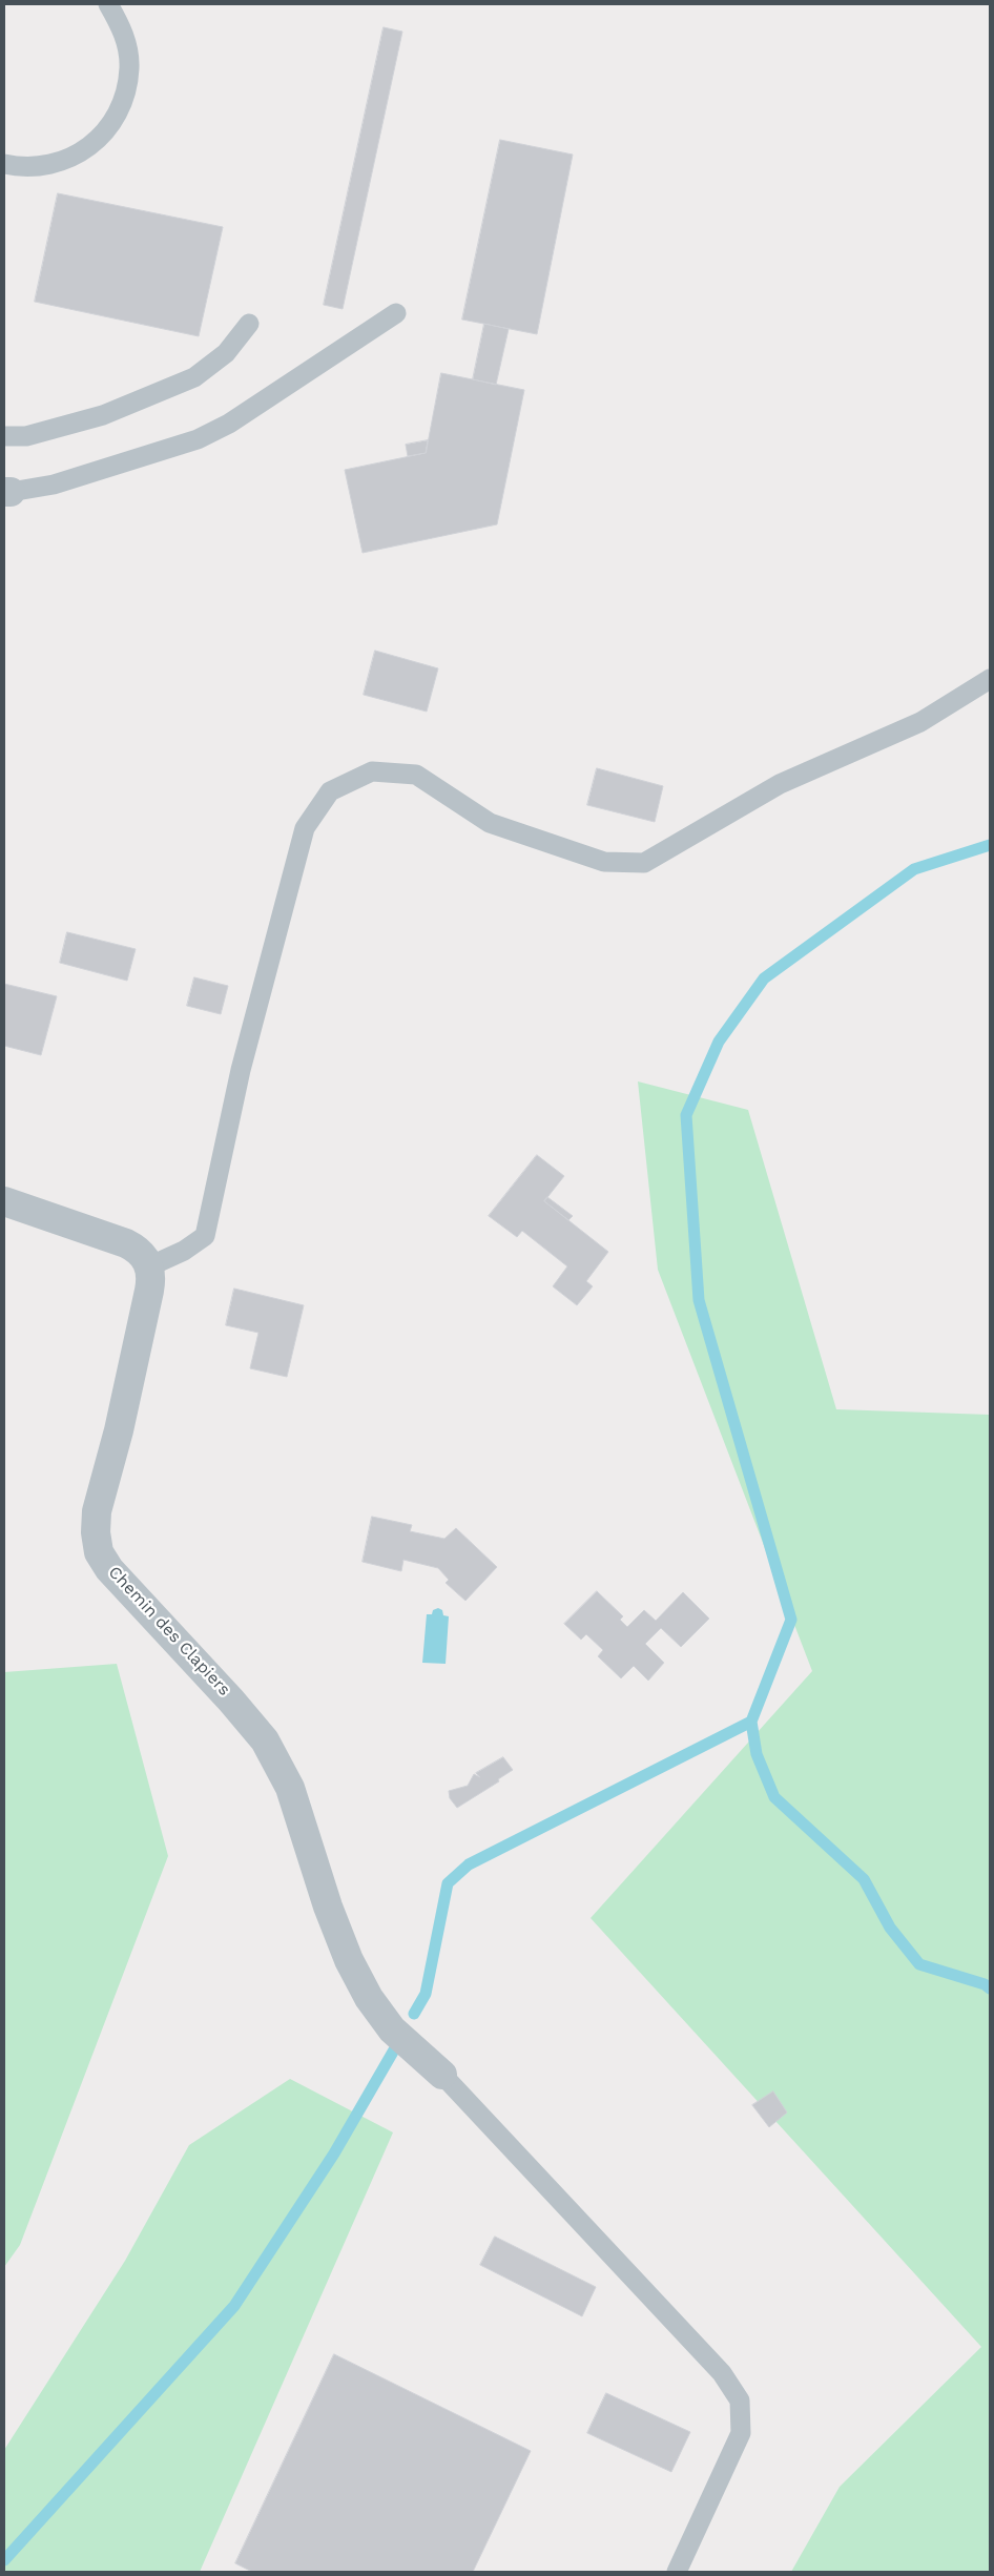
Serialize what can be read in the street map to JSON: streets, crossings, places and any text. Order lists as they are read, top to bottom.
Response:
{
  "streets": {
    "street": ["Chemin des Clapiers"]
  }
}
